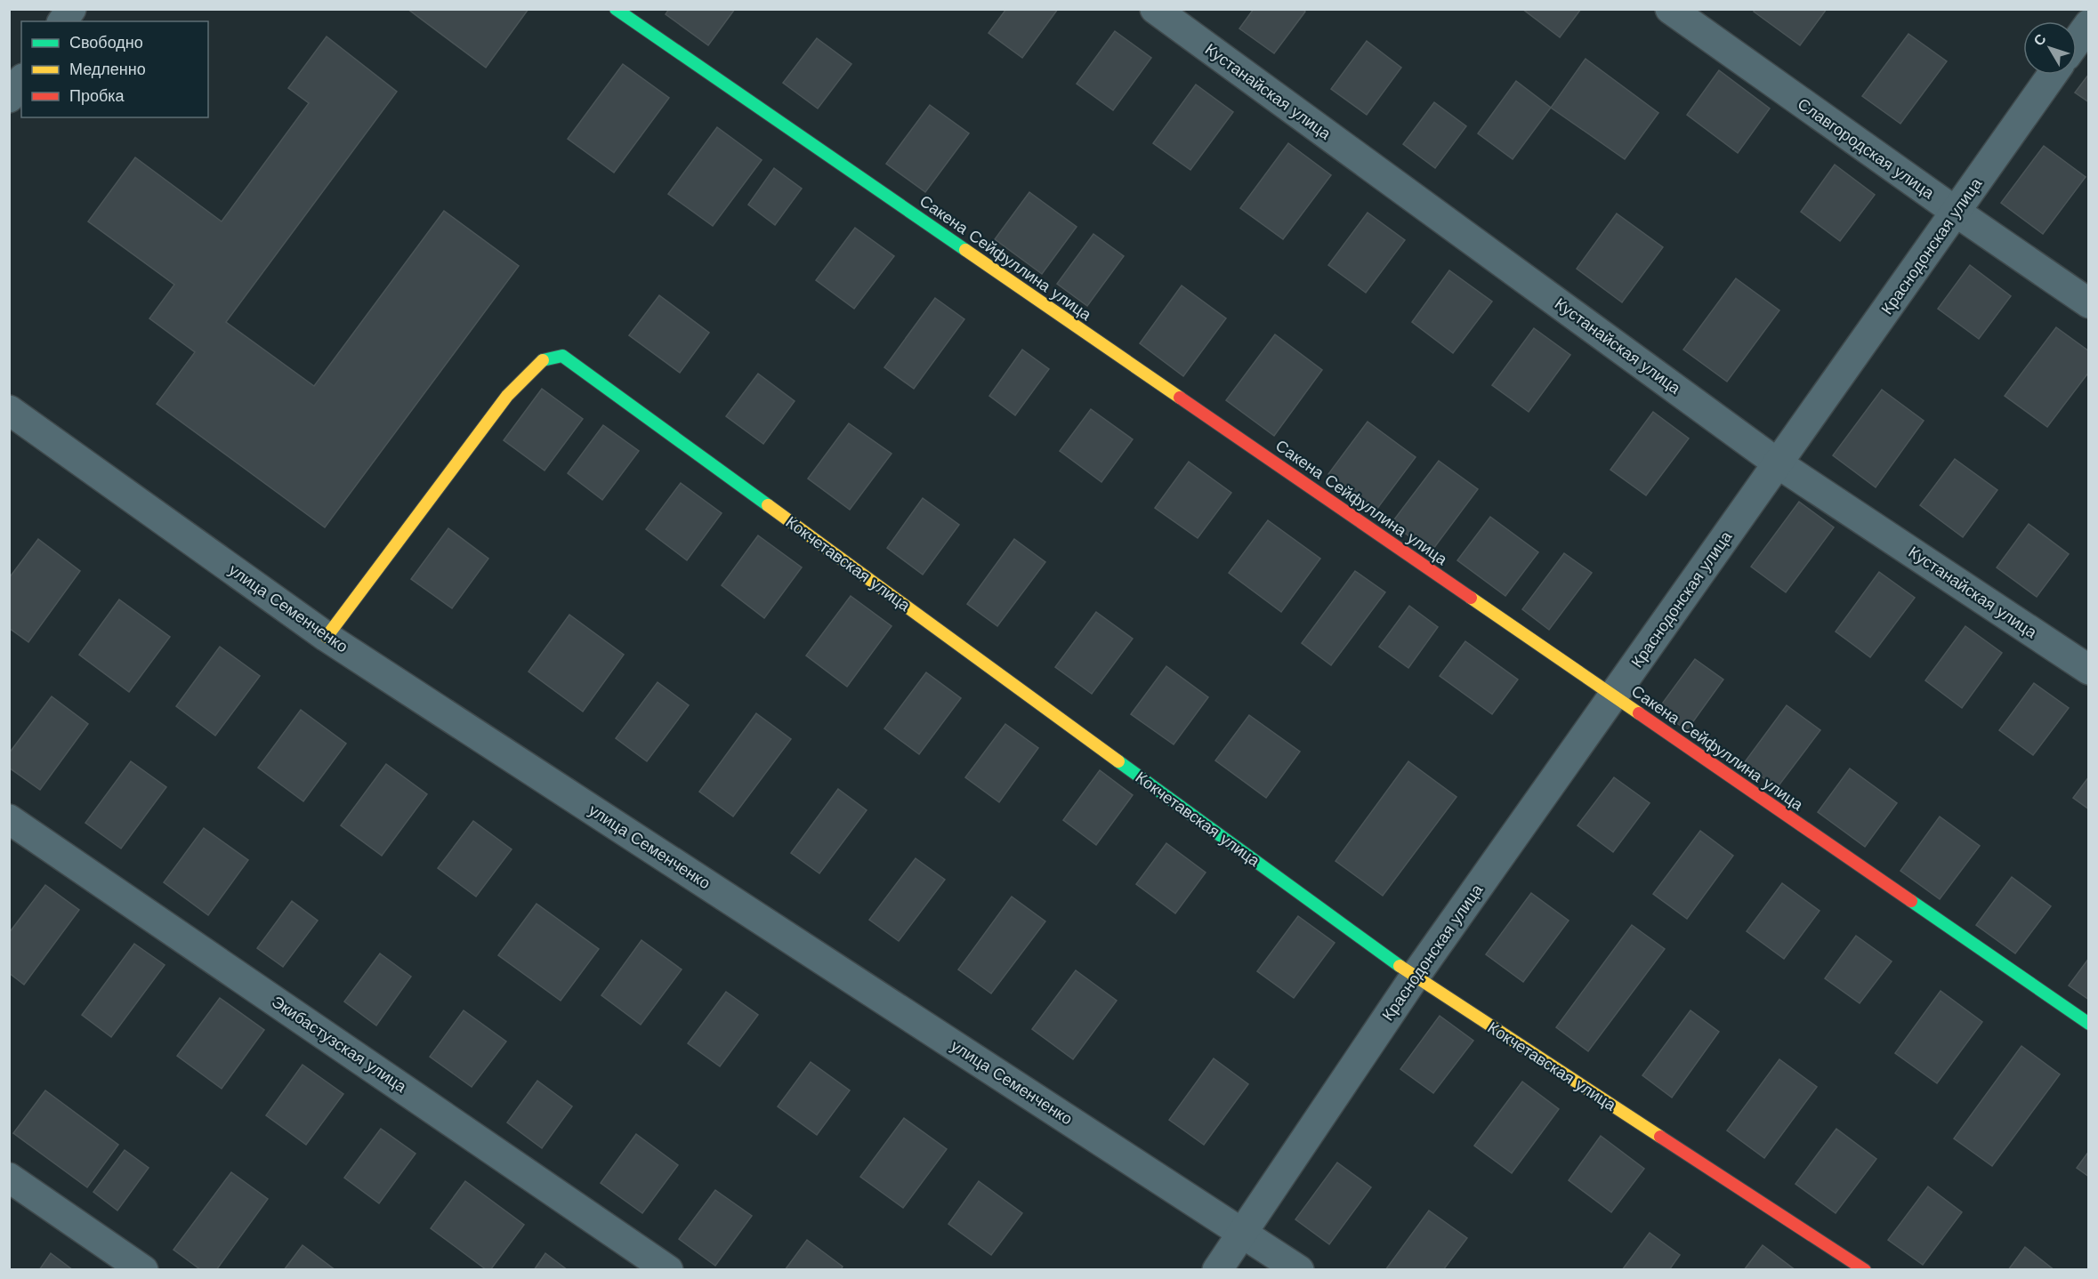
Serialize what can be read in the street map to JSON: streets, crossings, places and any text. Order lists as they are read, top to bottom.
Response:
{
  "streets": {
    "street": [
      "Кустанайская улица",
      "Славгородская улица",
      "Краснодонская улица",
      "Сакена Сейфуллина улица",
      "Кокчетавская улица",
      "улица Семенченко",
      "Экибастузская улица"
    ]
  },
  "crossings": [
    ["Кустанайская улица", "Краснодонская улица"],
    ["Славгородская улица", "Краснодонская улица"],
    ["Краснодонская улица", "Сакена Сейфуллина улица"],
    ["Краснодонская улица", "Кокчетавская улица"],
    ["Краснодонская улица", "улица Семенченко"],
    ["Кокчетавская улица", "улица Семенченко"]
  ],
  "legend": ["Свободно", "Медленно", "Пробка"],
  "north": "top left"
}
